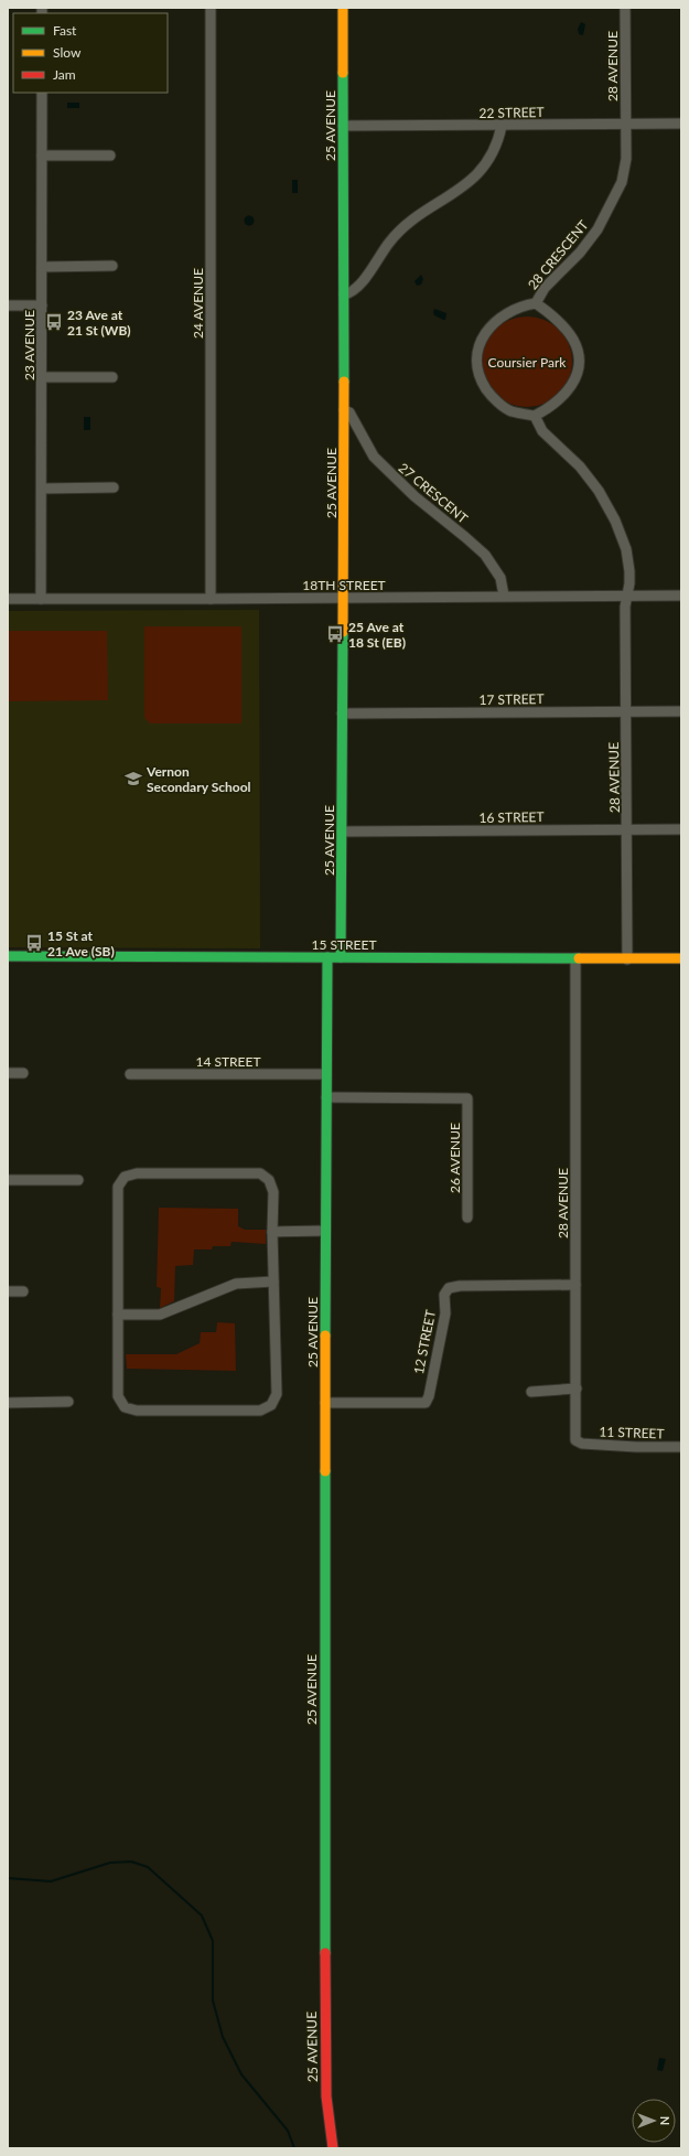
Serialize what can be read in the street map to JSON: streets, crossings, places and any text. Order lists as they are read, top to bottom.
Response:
{
  "streets": {
    "street": [
      "28 AVENUE",
      "22 STREET",
      "25 AVENUE",
      "28 CRESCENT",
      "24 AVENUE",
      "23 AVENUE",
      "27 CRESCENT",
      "18TH STREET",
      "17 STREET",
      "16 STREET",
      "15 STREET",
      "14 STREET",
      "26 AVENUE",
      "12 STREET",
      "11 STREET"
    ]
  },
  "crossings": [
    ["28 AVENUE", "22 STREET"],
    ["28 AVENUE", "28 CRESCENT"],
    ["28 AVENUE", "18TH STREET"],
    ["28 AVENUE", "17 STREET"],
    ["28 AVENUE", "16 STREET"],
    ["28 AVENUE", "15 STREET"],
    ["28 AVENUE", "12 STREET"],
    ["28 AVENUE", "11 STREET"],
    ["22 STREET", "25 AVENUE"],
    ["22 STREET", "28 CRESCENT"],
    ["25 AVENUE", "27 CRESCENT"],
    ["25 AVENUE", "18TH STREET"],
    ["25 AVENUE", "17 STREET"],
    ["25 AVENUE", "16 STREET"],
    ["25 AVENUE", "15 STREET"],
    ["25 AVENUE", "14 STREET"],
    ["25 AVENUE", "26 AVENUE"],
    ["25 AVENUE", "12 STREET"],
    ["24 AVENUE", "18TH STREET"],
    ["23 AVENUE", "18TH STREET"],
    ["27 CRESCENT", "18TH STREET"]
  ],
  "parks": ["Coursier Park"],
  "places": {
    "bus stop": ["23 Ave at 21 St (WB)", "25 Ave at 18 St (EB)", "15 St at 21 Ave (SB)"],
    "school or university": ["Vernon Secondary School"]
  },
  "legend": ["Fast", "Slow", "Jam"],
  "north": "right"
}
